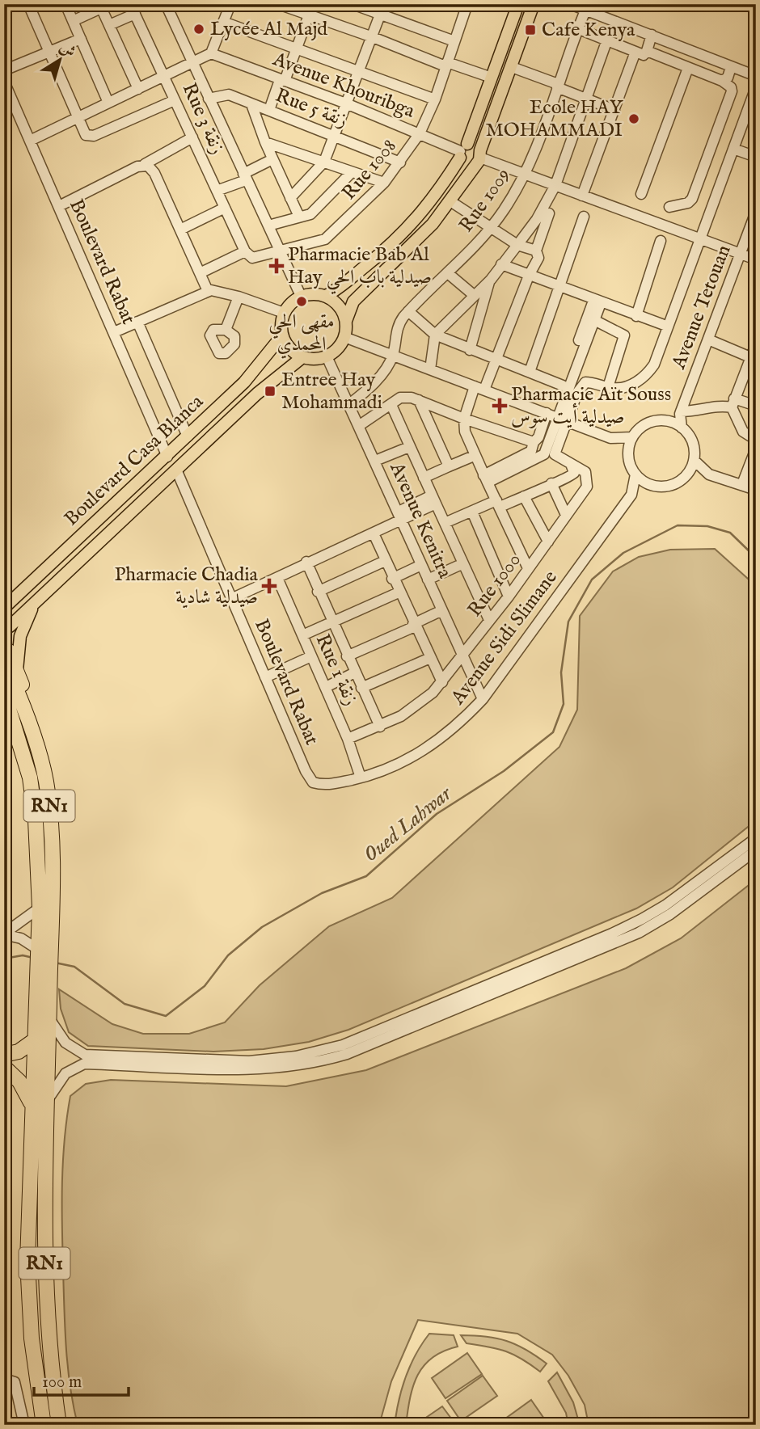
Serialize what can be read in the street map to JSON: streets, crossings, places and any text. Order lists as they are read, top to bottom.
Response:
{
  "streets": {
    "highway": ["RN1"],
    "main road": ["Boulevard Casa Blanca"],
    "street": [
      "Avenue Khouribga",
      "Rue 5 زنقة",
      "Rue 3 زنقة",
      "Rue 1008",
      "Rue 1009",
      "Boulevard Rabat",
      "Avenue Tetouan",
      "Avenue Kenitra",
      "Rue 1000",
      "Avenue Sidi Slimane",
      "Rue 1 زنقة"
    ]
  },
  "crossings": [
    ["Avenue Khouribga", "Rue 1008"],
    ["Rue 5 زنقة", "Rue 1008"],
    ["Rue 3 زنقة", "Rue 1008"],
    ["Boulevard Rabat", "Boulevard Casa Blanca"],
    ["Boulevard Rabat", "Avenue Sidi Slimane"],
    ["Avenue Tetouan", "Avenue Sidi Slimane"],
    ["Boulevard Casa Blanca", "Avenue Kenitra"],
    ["Avenue Kenitra", "Rue 1000"],
    ["Avenue Kenitra", "Avenue Sidi Slimane"],
    ["Rue 1000", "Rue 1 زنقة"],
    ["Avenue Sidi Slimane", "Rue 1 زنقة"]
  ],
  "water": ["Oued Lahwar"],
  "places": {
    "other": ["Lycée Al Majd", "Ecole HAY MOHAMMADI", "مقهى الحي المحمدي"],
    "transit": ["Cafe Kenya", "Entree Hay Mohammadi"],
    "health": ["Pharmacie Bab Al Hay صيدلية باب الحي", "Pharmacie Aït Souss صيدلية أيت سوس", "Pharmacie Chadia صيدلية شادية"]
  },
  "scale_bar": "100 m",
  "north": "top right"
}
